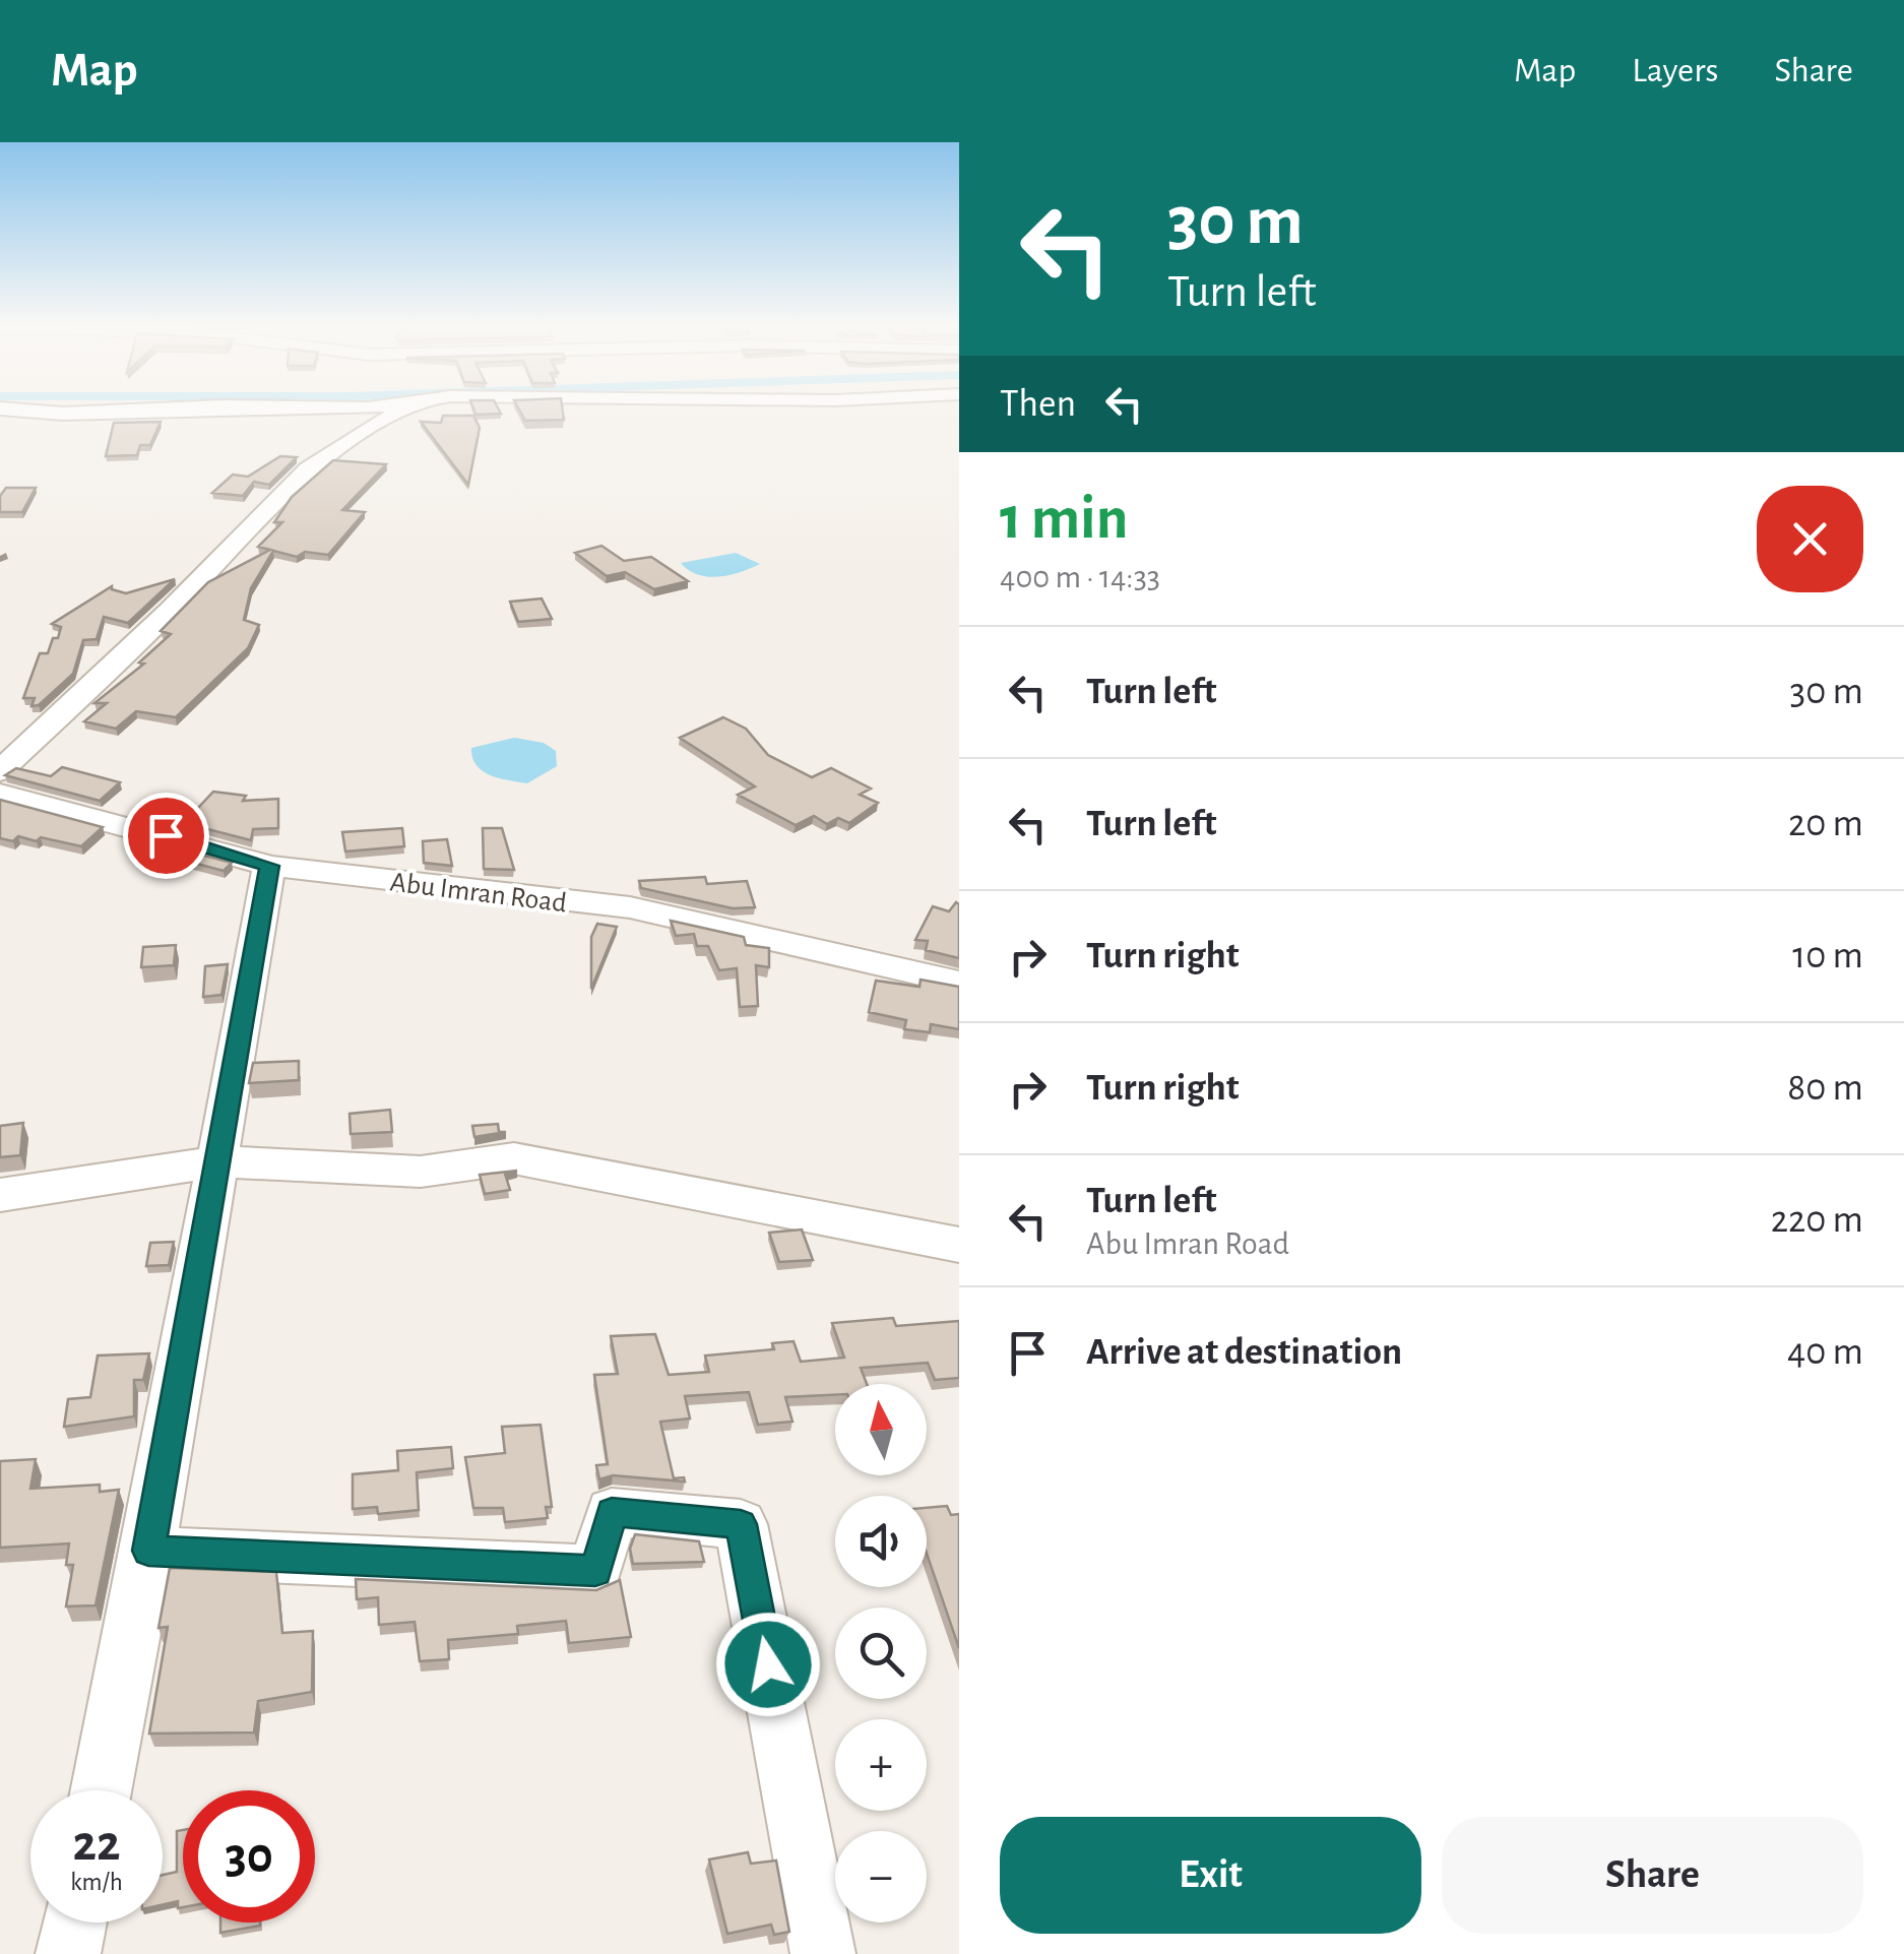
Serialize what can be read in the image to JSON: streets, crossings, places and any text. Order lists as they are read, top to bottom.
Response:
{
  "streets": {
    "street": ["Abu Imran Road"]
  },
  "north": "top",
  "page": {
    "header": "Map",
    "nav": ["Map", "Layers", "Share"],
    "turn": ["30 m", "Turn left"],
    "then": "Then",
    "heading": ["1 min", "400 m · 14:33"],
    "list": [
      {
        "name": "Turn left",
        "value": "30 m"
      },
      {
        "name": "Turn left",
        "value": "20 m"
      },
      {
        "name": "Turn right",
        "value": "10 m"
      },
      {
        "name": "Turn right",
        "value": "80 m"
      },
      {
        "name": "Turn left",
        "note": "Abu Imran Road",
        "value": "220 m"
      },
      {
        "name": "Arrive at destination",
        "value": "40 m"
      }
    ],
    "map_buttons": ["+", "−"],
    "speed": "22 km/h",
    "limit": "30",
    "buttons": ["Exit", "Share"]
  }
}
